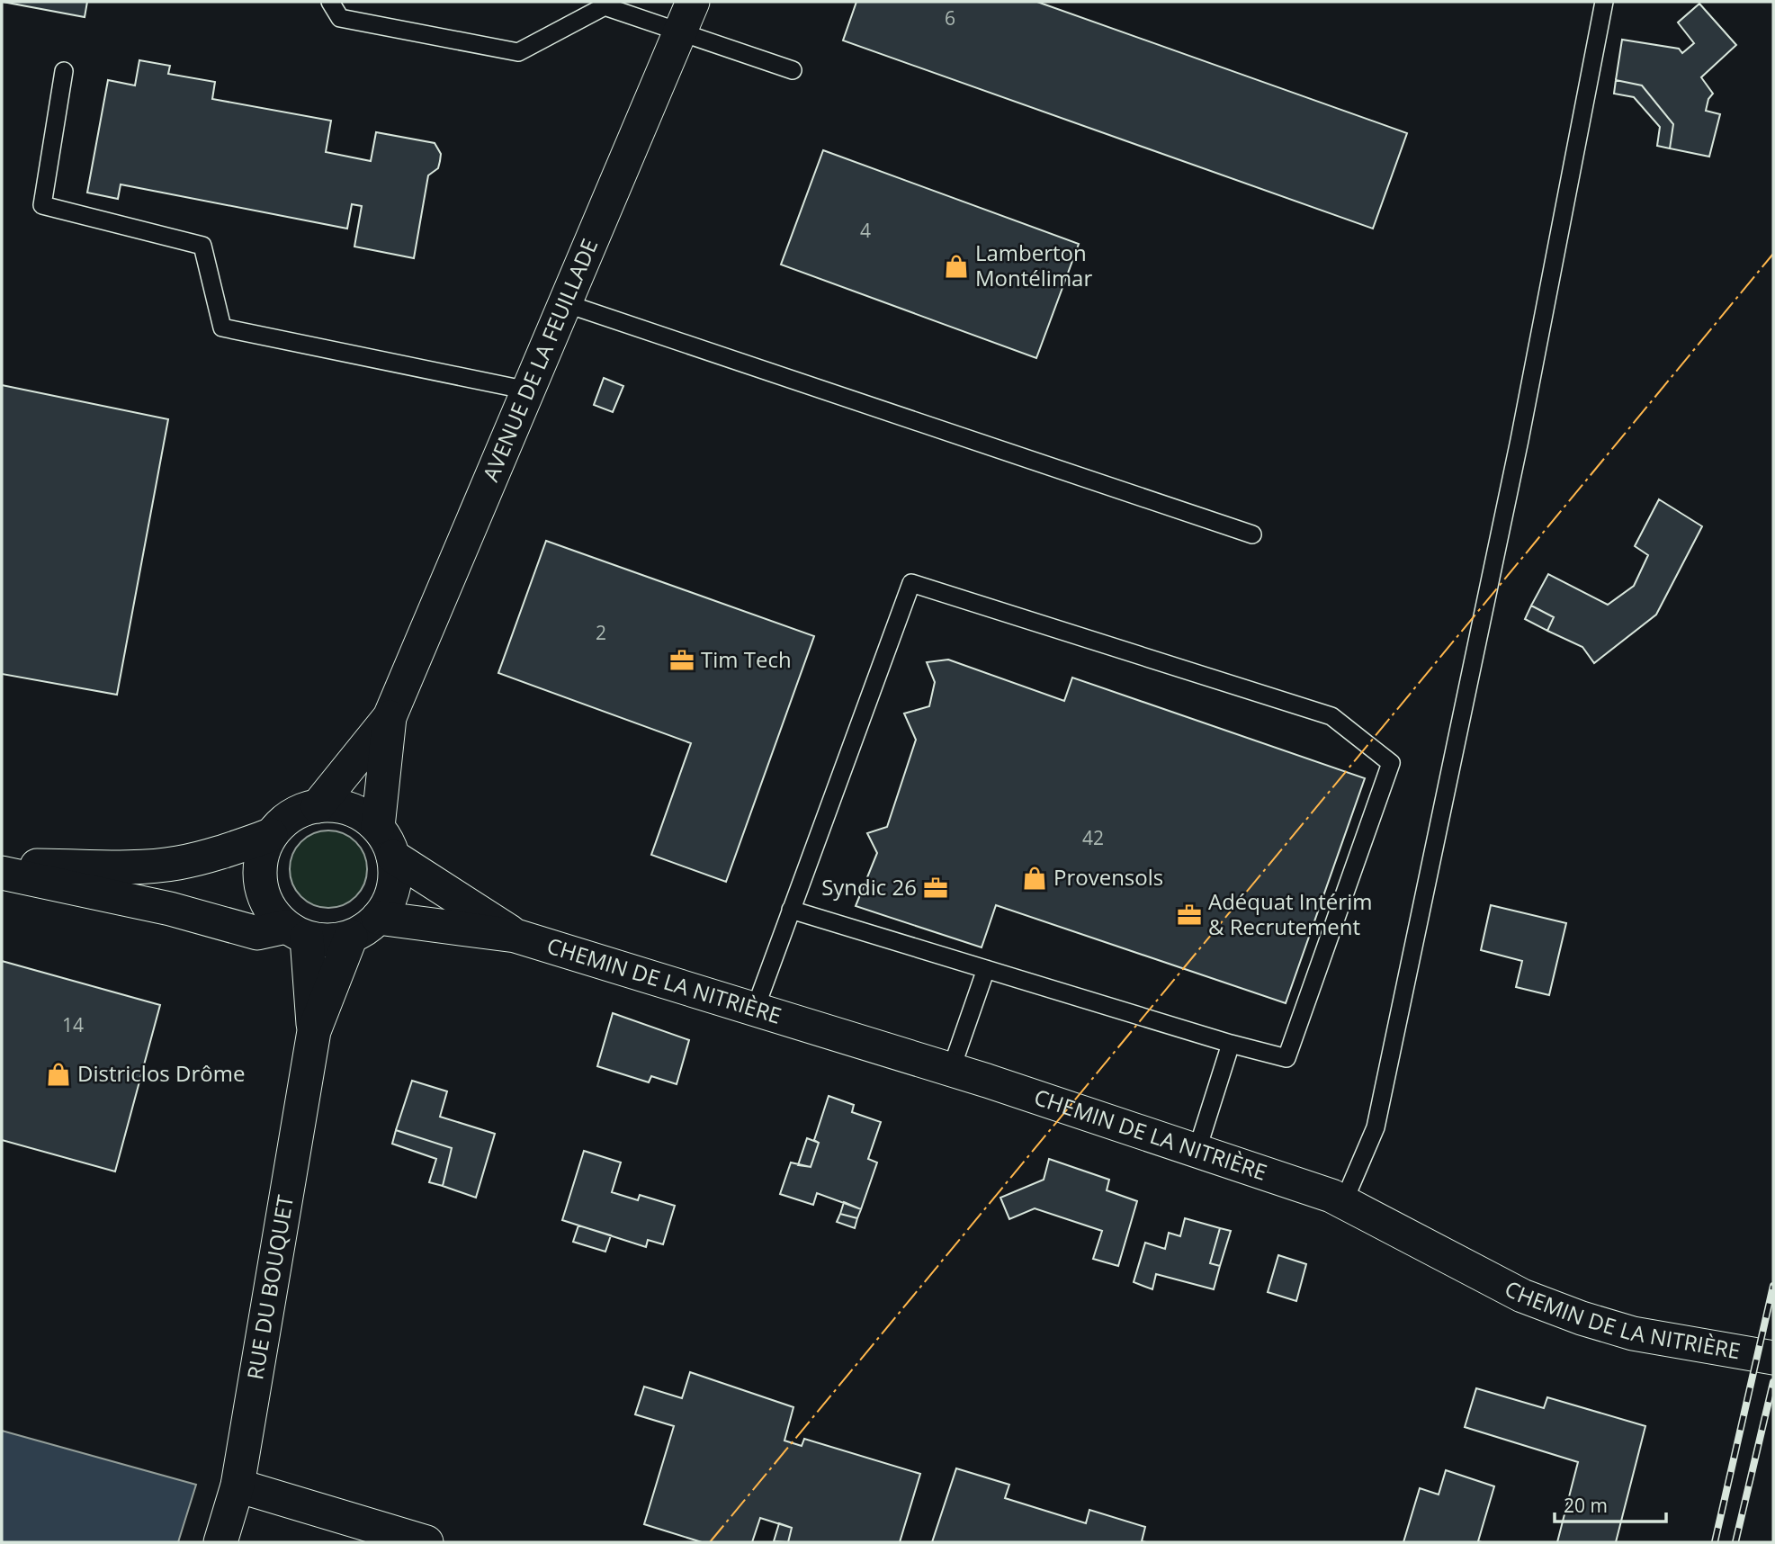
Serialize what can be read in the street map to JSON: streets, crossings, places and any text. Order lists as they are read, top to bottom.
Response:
{
  "streets": {
    "street": ["AVENUE DE LA FEUILLADE", "CHEMIN DE LA NITRIÈRE", "RUE DU BOUQUET"]
  },
  "crossings": [
    ["AVENUE DE LA FEUILLADE", "CHEMIN DE LA NITRIÈRE"],
    ["AVENUE DE LA FEUILLADE", "RUE DU BOUQUET"],
    ["CHEMIN DE LA NITRIÈRE", "RUE DU BOUQUET"]
  ],
  "places": {
    "shop": ["Lamberton Montélimar", "Provensols", "Districlos Drôme"],
    "office": ["Tim Tech", "Syndic 26", "Adéquat Intérim & Recrutement"]
  },
  "house_numbers": [
    "6",
    "4",
    "2",
    "42",
    "14"
  ],
  "scale_bar": "20 m"
}
